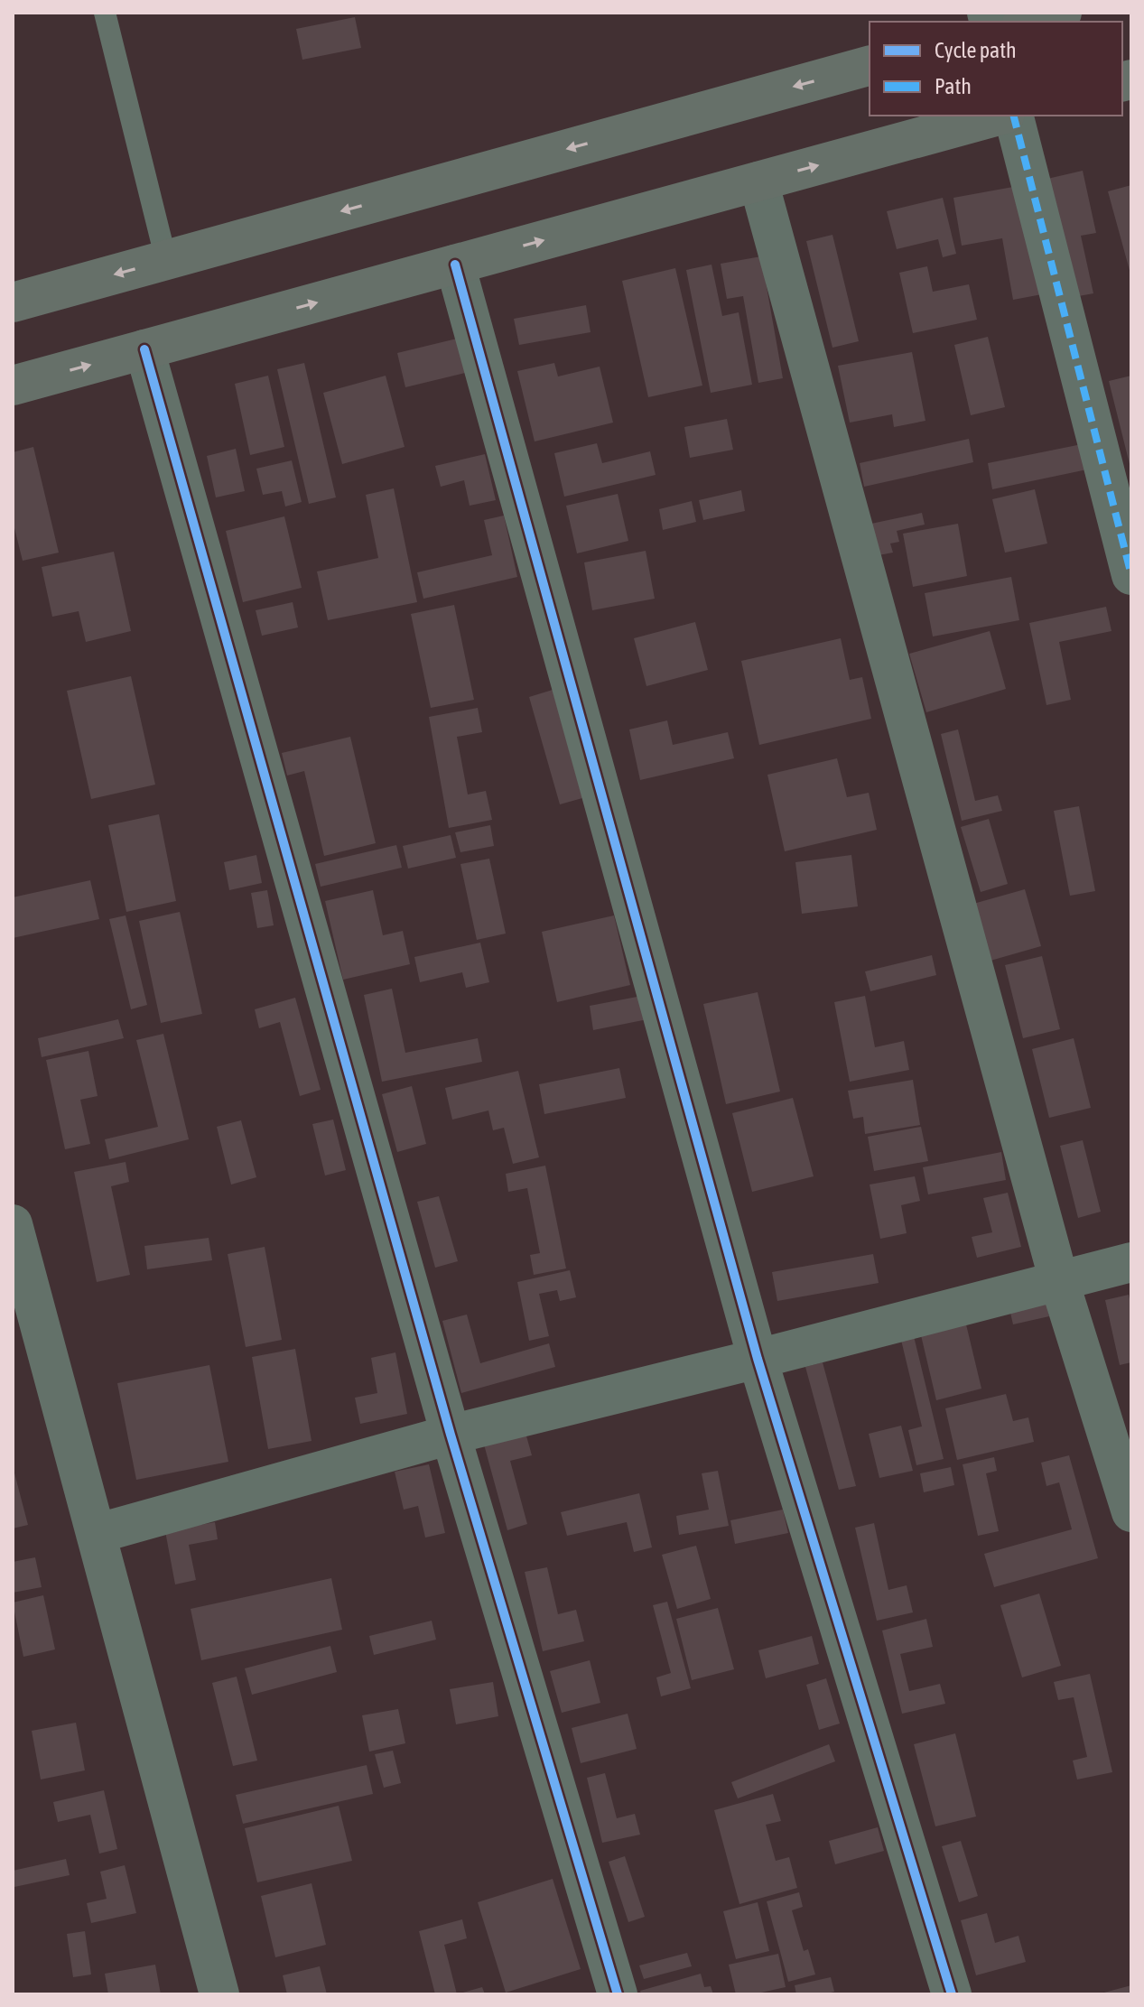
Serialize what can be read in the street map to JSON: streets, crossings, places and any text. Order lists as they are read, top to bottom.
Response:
{
  "legend": ["Cycle path", "Path"]
}
